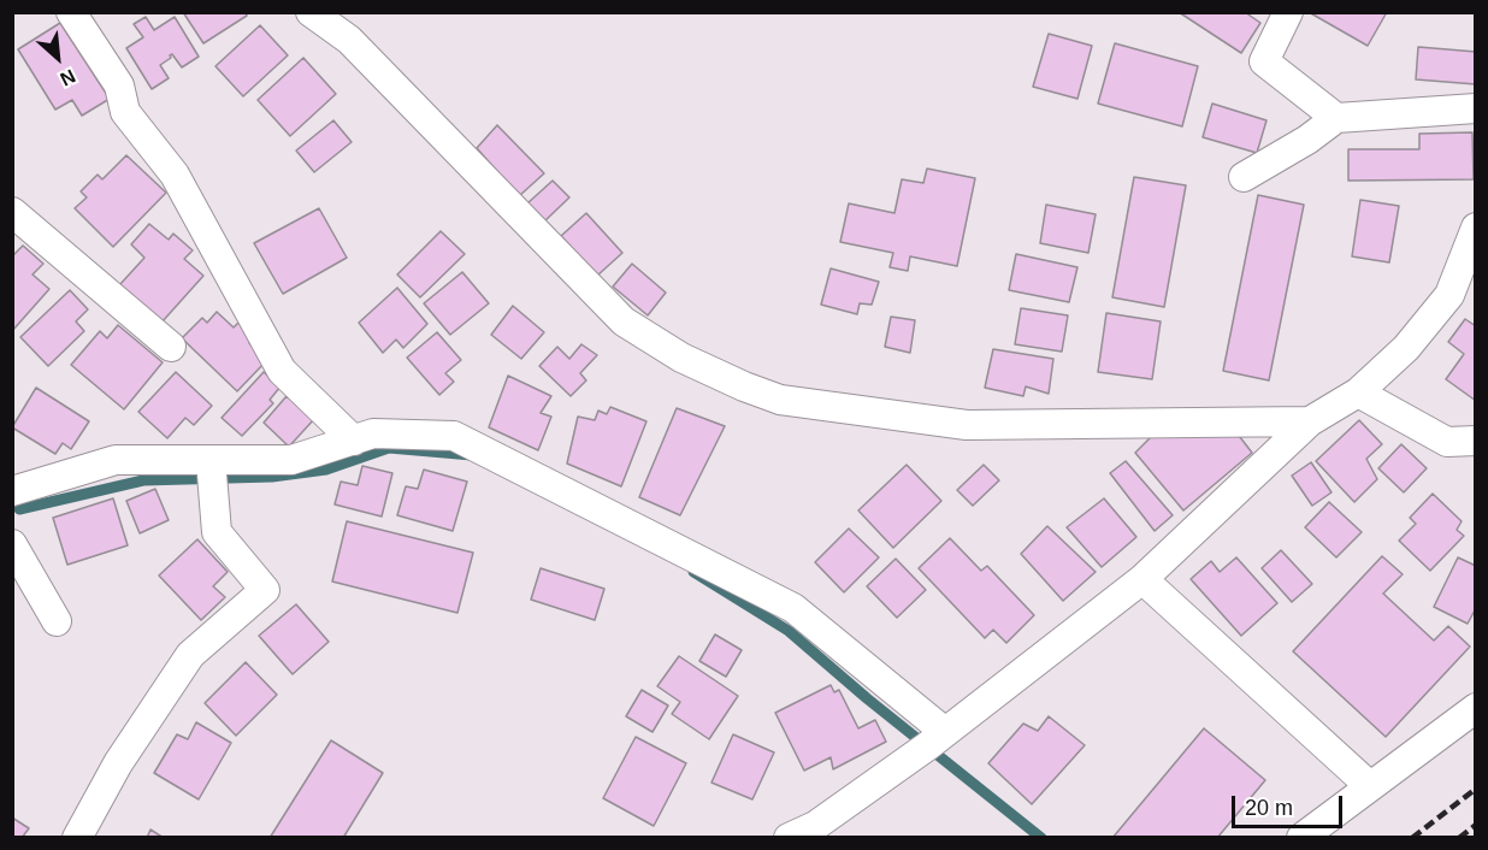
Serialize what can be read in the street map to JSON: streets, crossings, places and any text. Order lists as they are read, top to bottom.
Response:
{
  "scale_bar": "20 m",
  "north": "bottom right"
}
